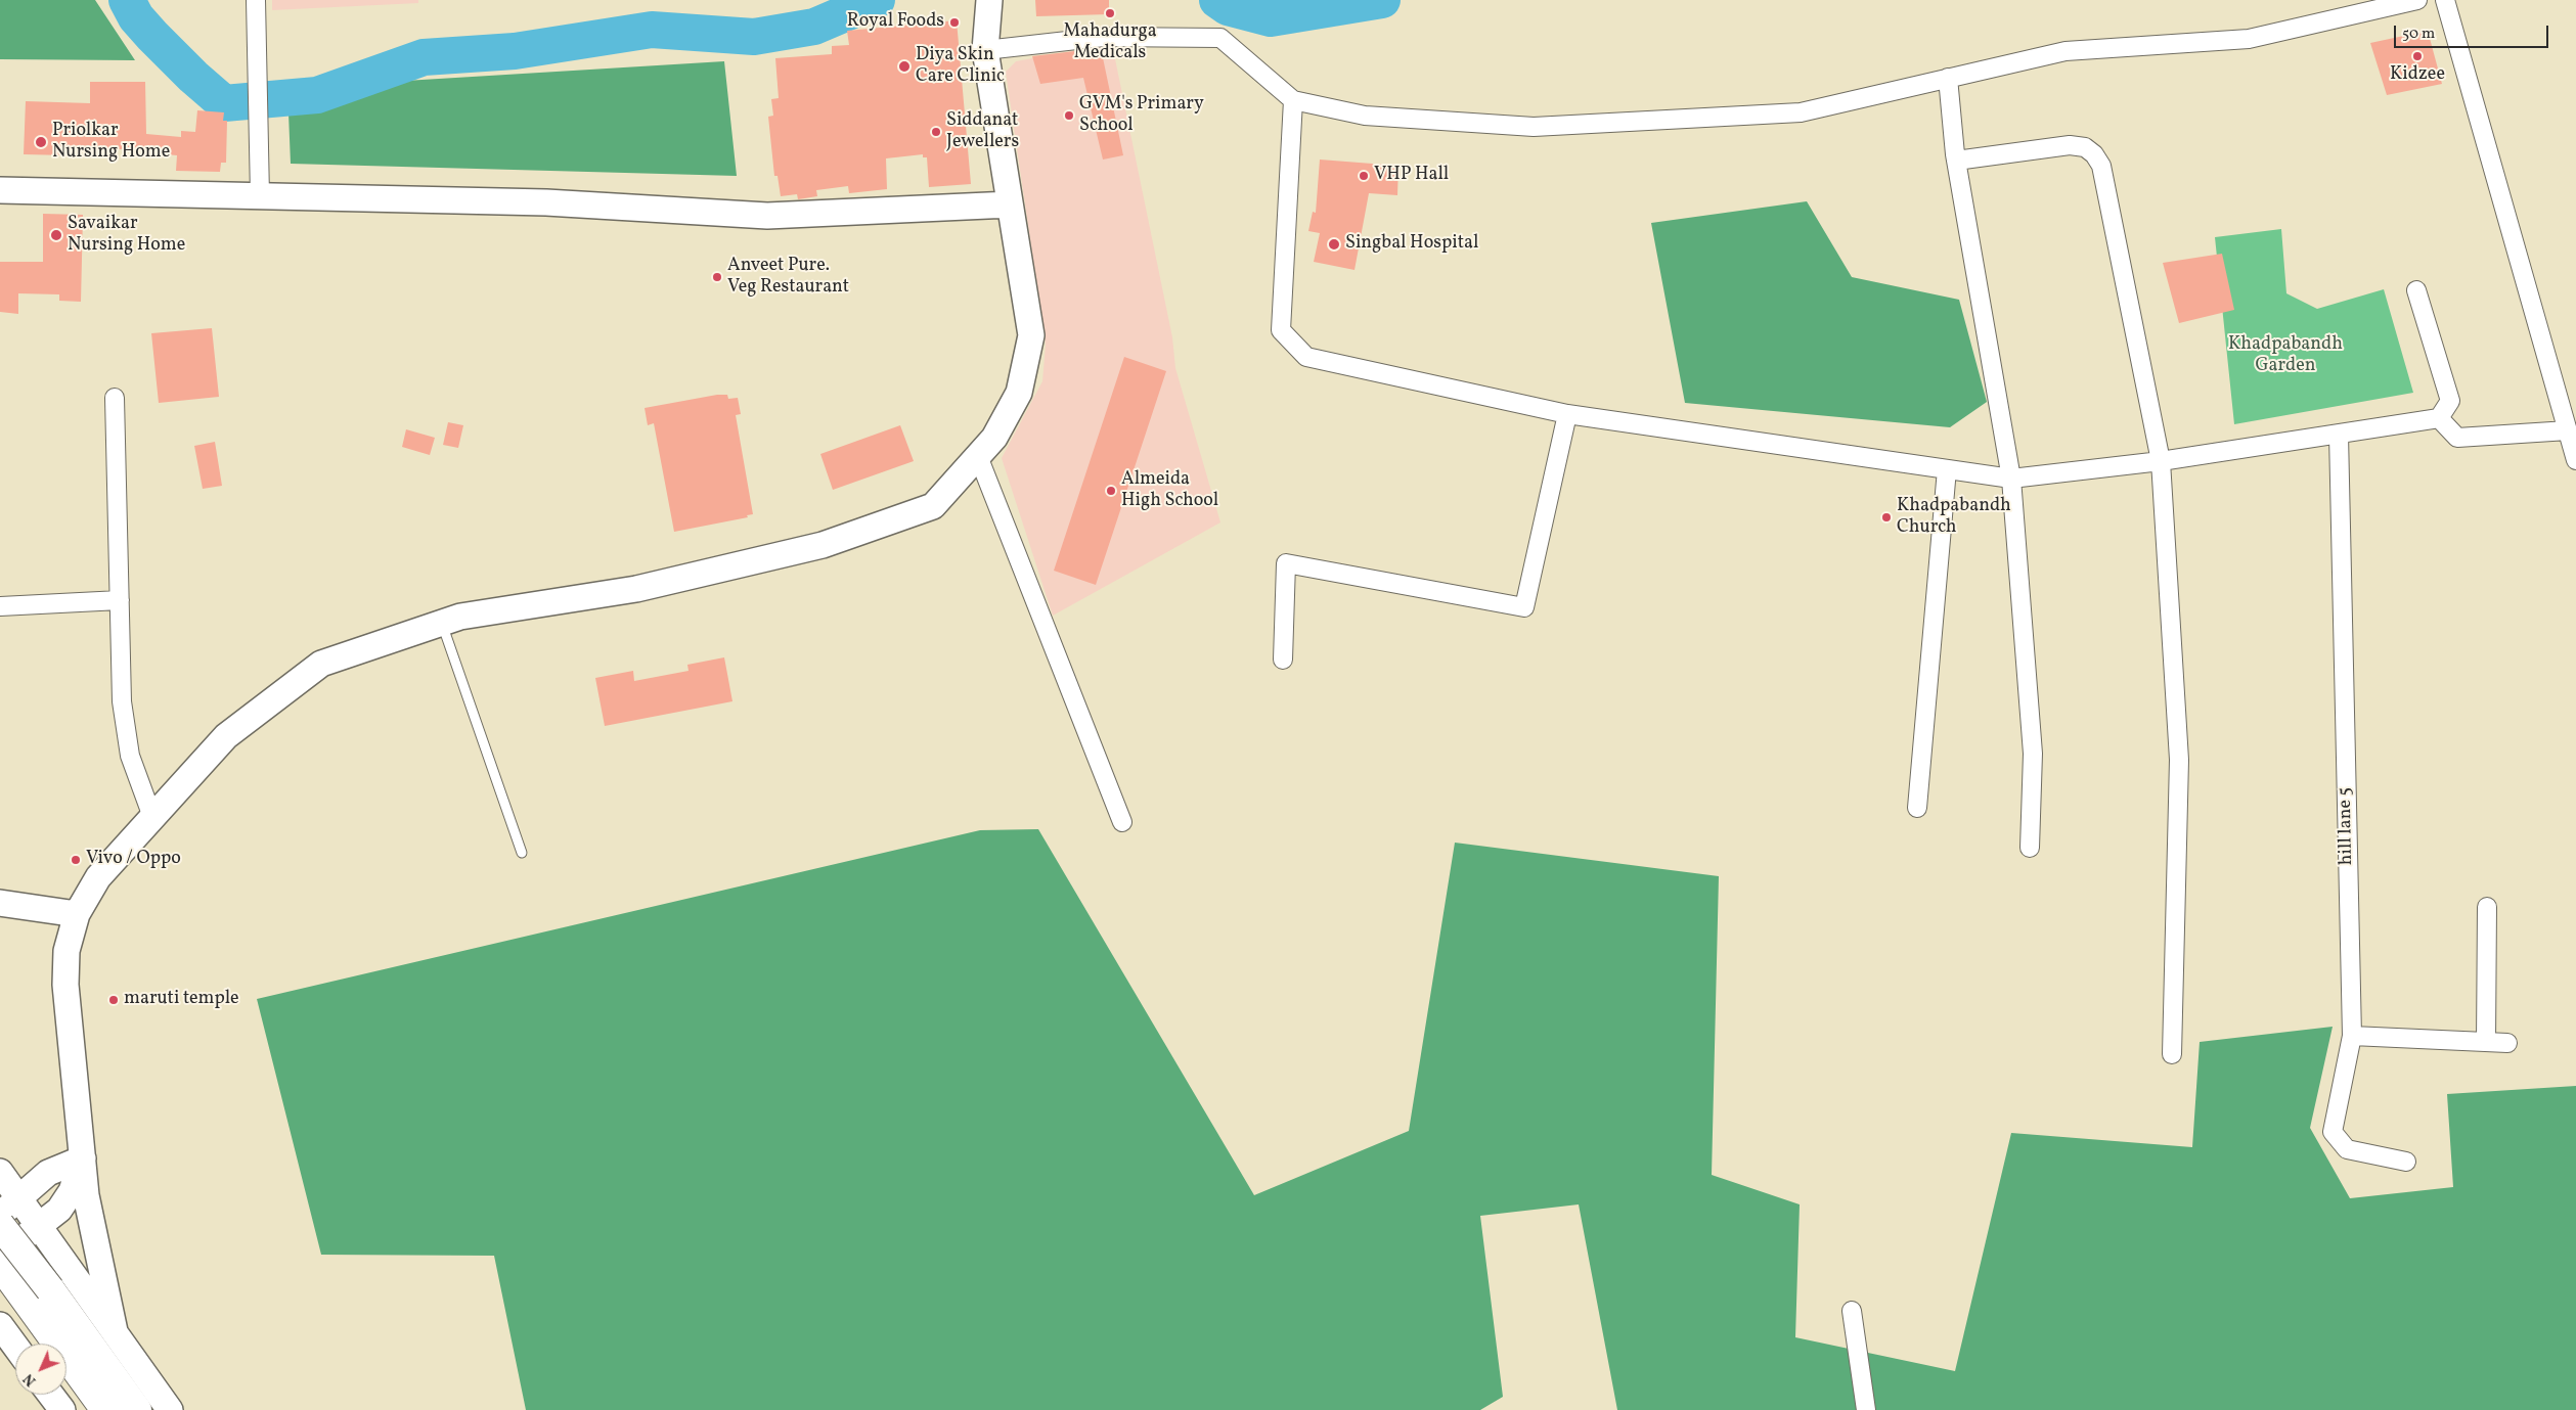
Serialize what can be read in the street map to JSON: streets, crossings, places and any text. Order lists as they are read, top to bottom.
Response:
{
  "streets": {
    "street": ["hill lane 5"]
  },
  "parks": ["Khadpabandh Garden"],
  "places": [
    "Mahadurga Medicals",
    "Royal Foods",
    "Kidzee",
    "Diya Skin Care Clinic",
    "GVM's Primary School",
    "Siddanat Jewellers",
    "Priolkar Nursing Home",
    "VHP Hall",
    "Savaikar Nursing Home",
    "Singbal Hospital",
    "Anveet Pure. Veg Restaurant",
    "Almeida High School",
    "Khadpabandh Church",
    "Vivo / Oppo",
    "maruti temple"
  ],
  "scale_bar": "50 m",
  "north": "bottom left"
}
